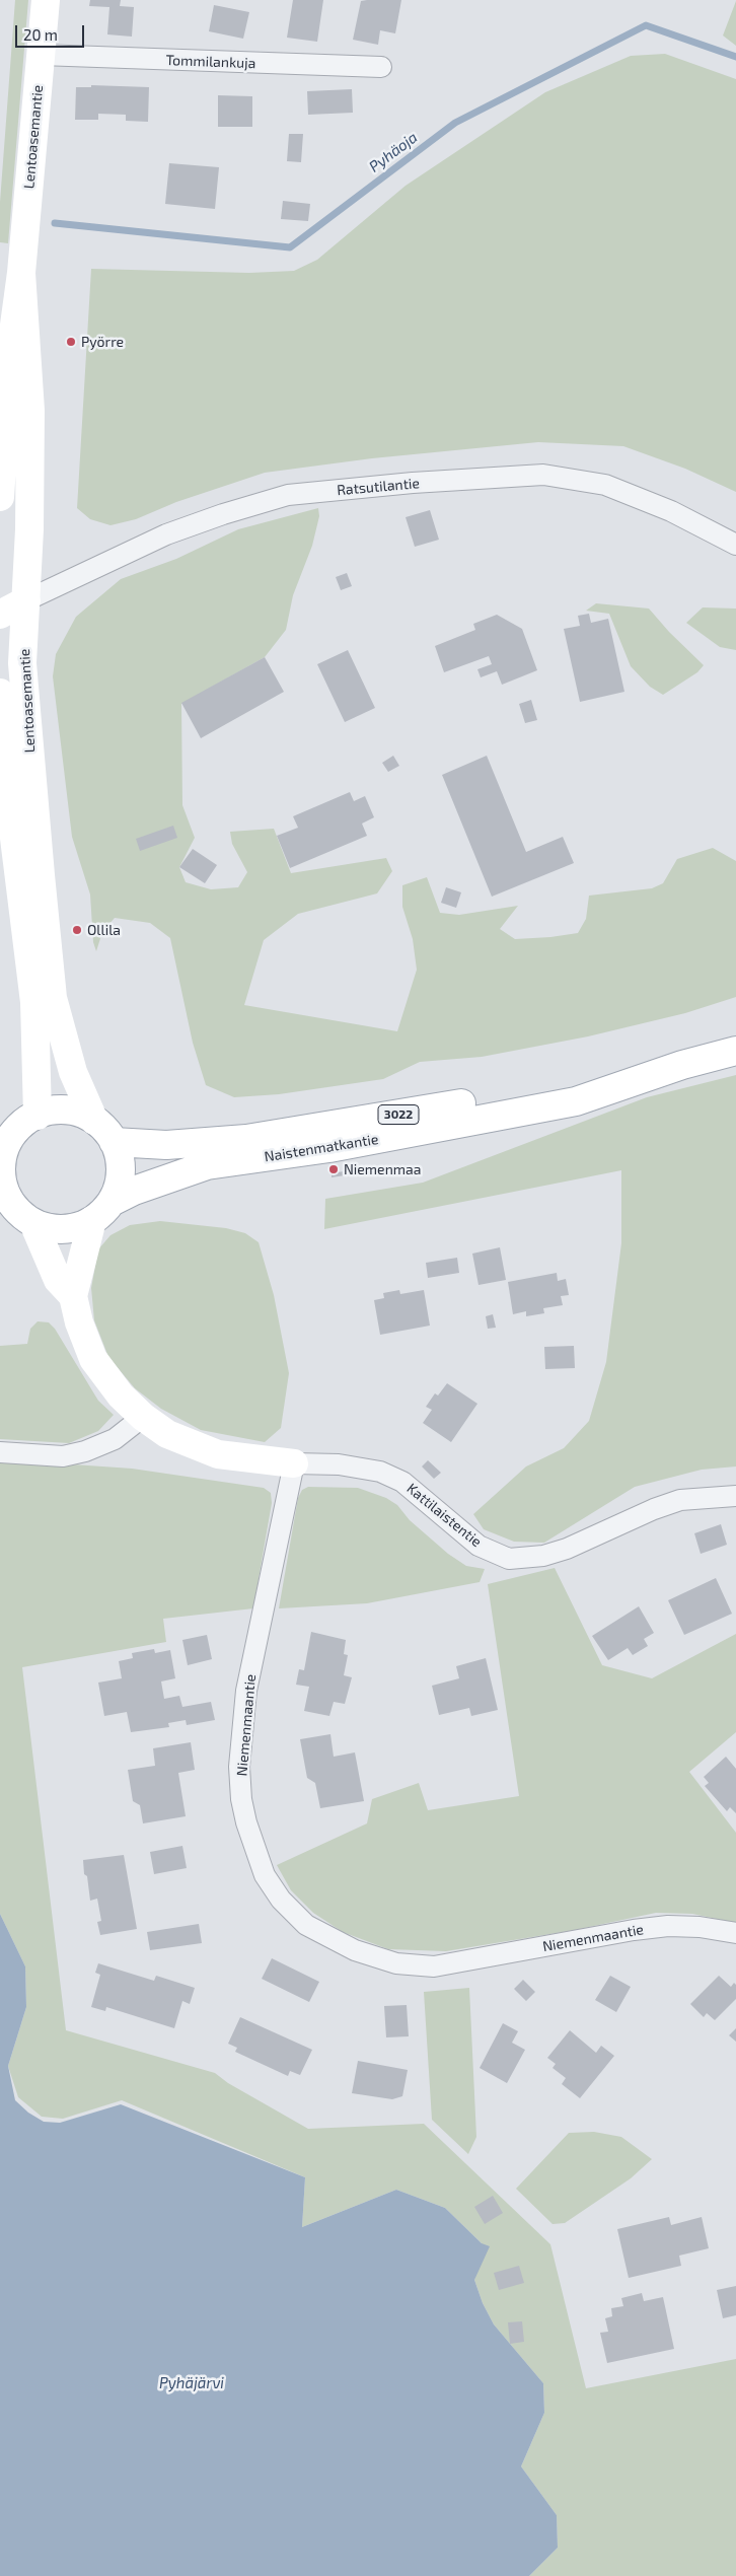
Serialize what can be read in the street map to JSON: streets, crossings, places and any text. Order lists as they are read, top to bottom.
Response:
{
  "streets": {
    "main road": ["Lentoasemantie", "3022", "Naistenmatkantie"],
    "street": [
      "Tommilankuja",
      "Ratsutilantie",
      "Kattilaistentie",
      "Niemenmaantie"
    ]
  },
  "crossings": [
    ["Tommilankuja", "Lentoasemantie"],
    ["Lentoasemantie", "Ratsutilantie"],
    ["Lentoasemantie", "3022"],
    ["Lentoasemantie", "Naistenmatkantie"],
    ["3022", "Naistenmatkantie"],
    ["Kattilaistentie", "Niemenmaantie"]
  ],
  "water": ["Pyhäoja", "Pyhäjärvi"],
  "places": ["Pyörre", "Ollila", "Niemenmaa"],
  "scale_bar": "20 m"
}
